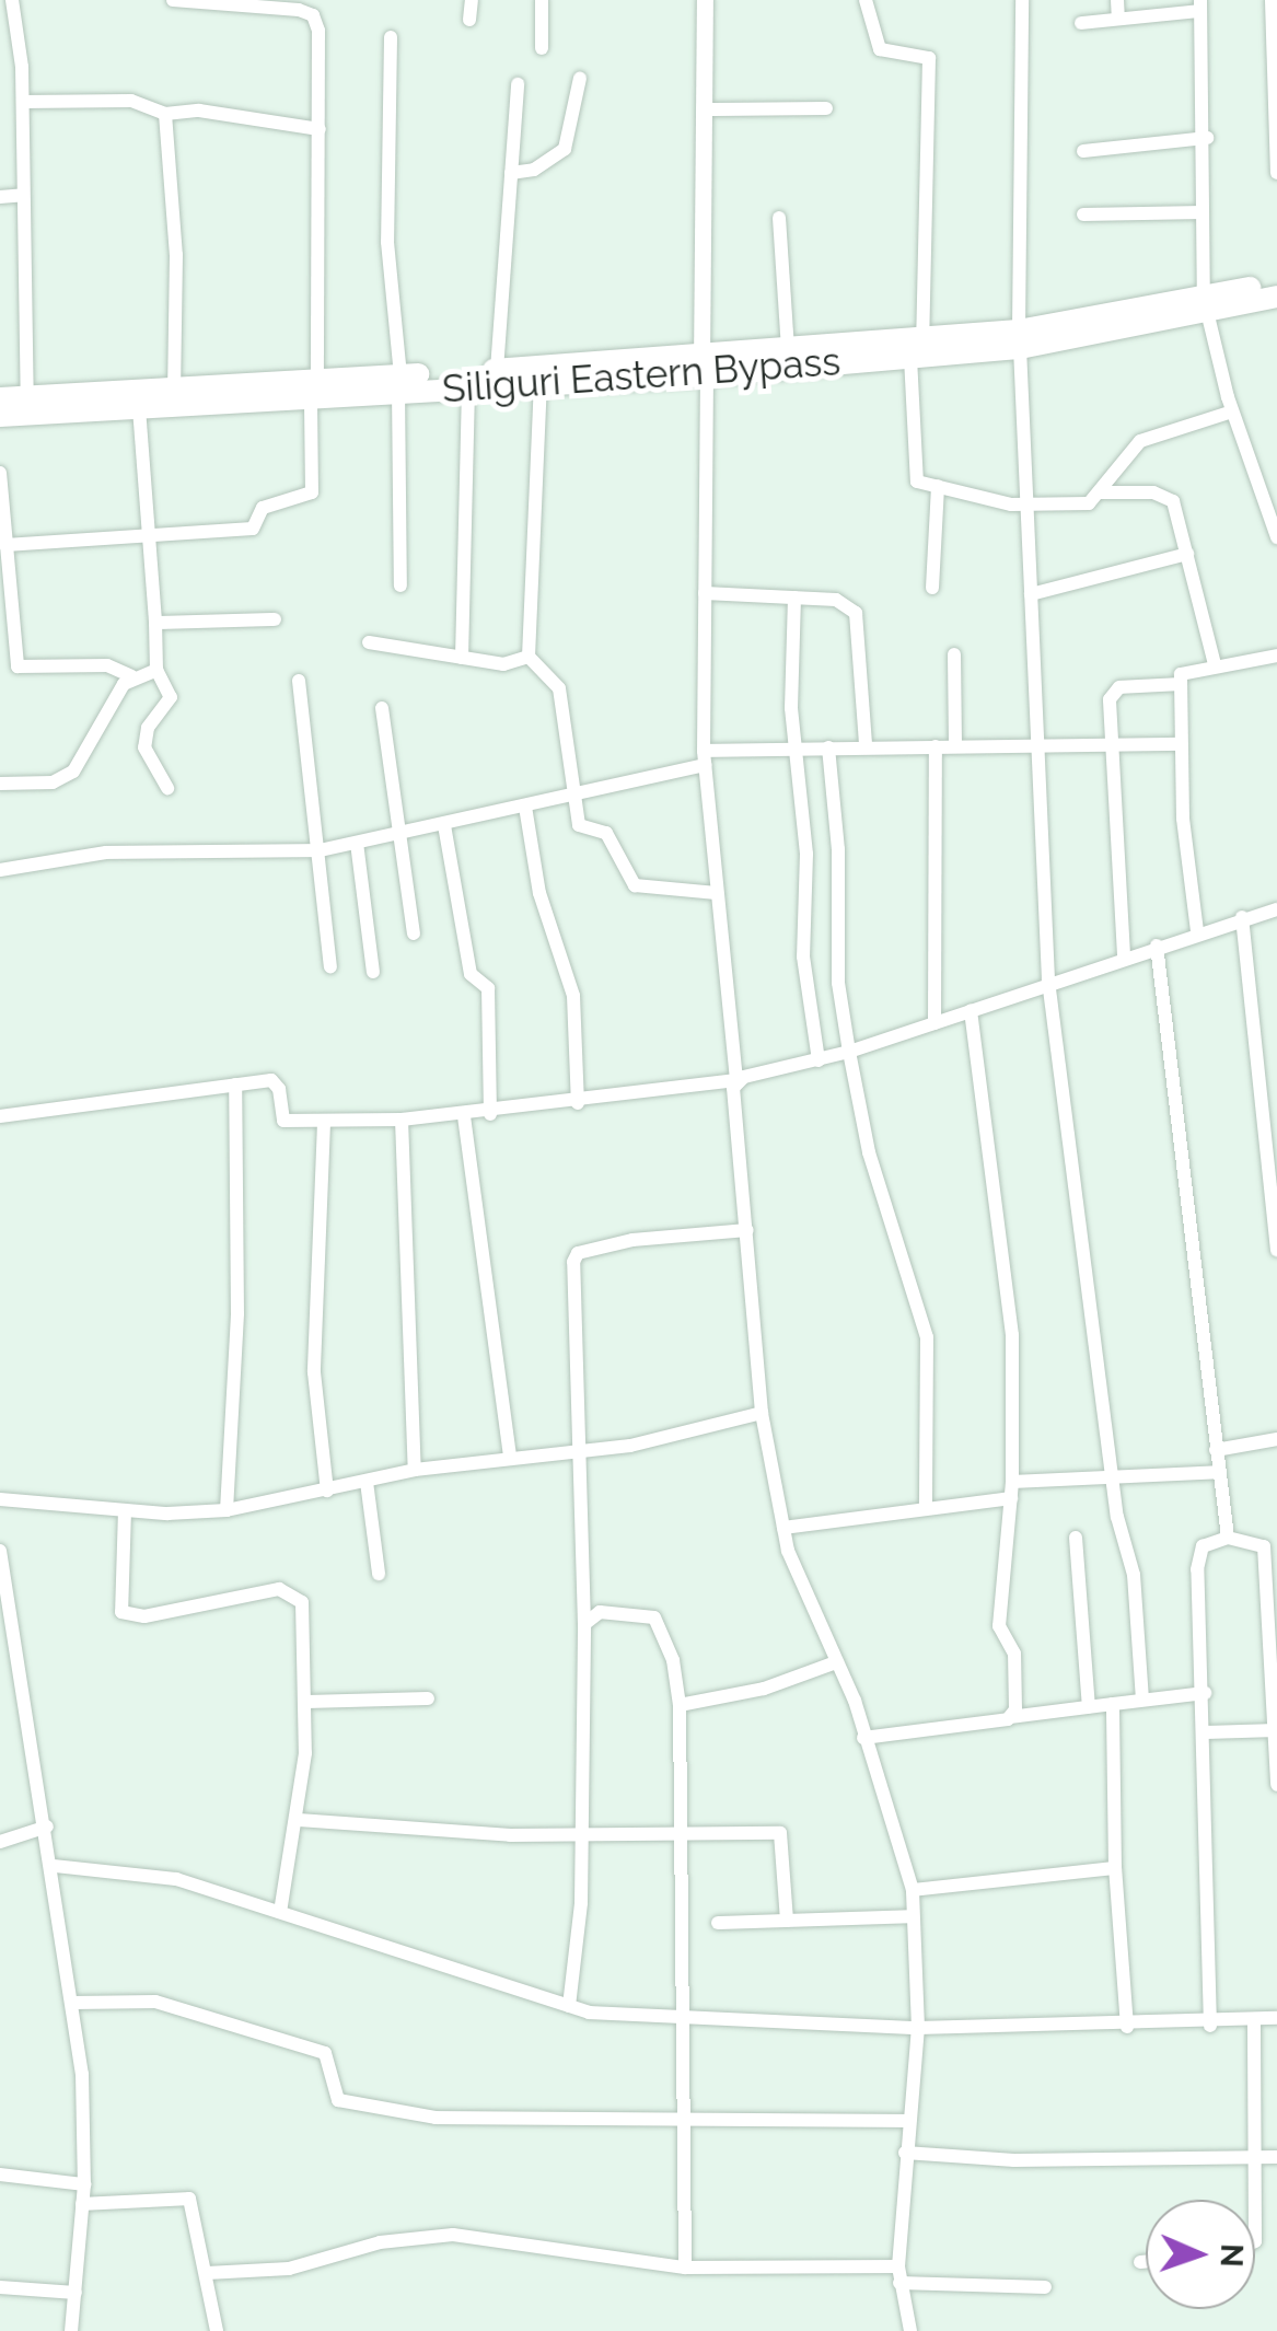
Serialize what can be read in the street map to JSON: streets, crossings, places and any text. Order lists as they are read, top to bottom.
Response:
{
  "streets": {
    "main road": ["Siliguri Eastern Bypass"]
  },
  "north": "right"
}
